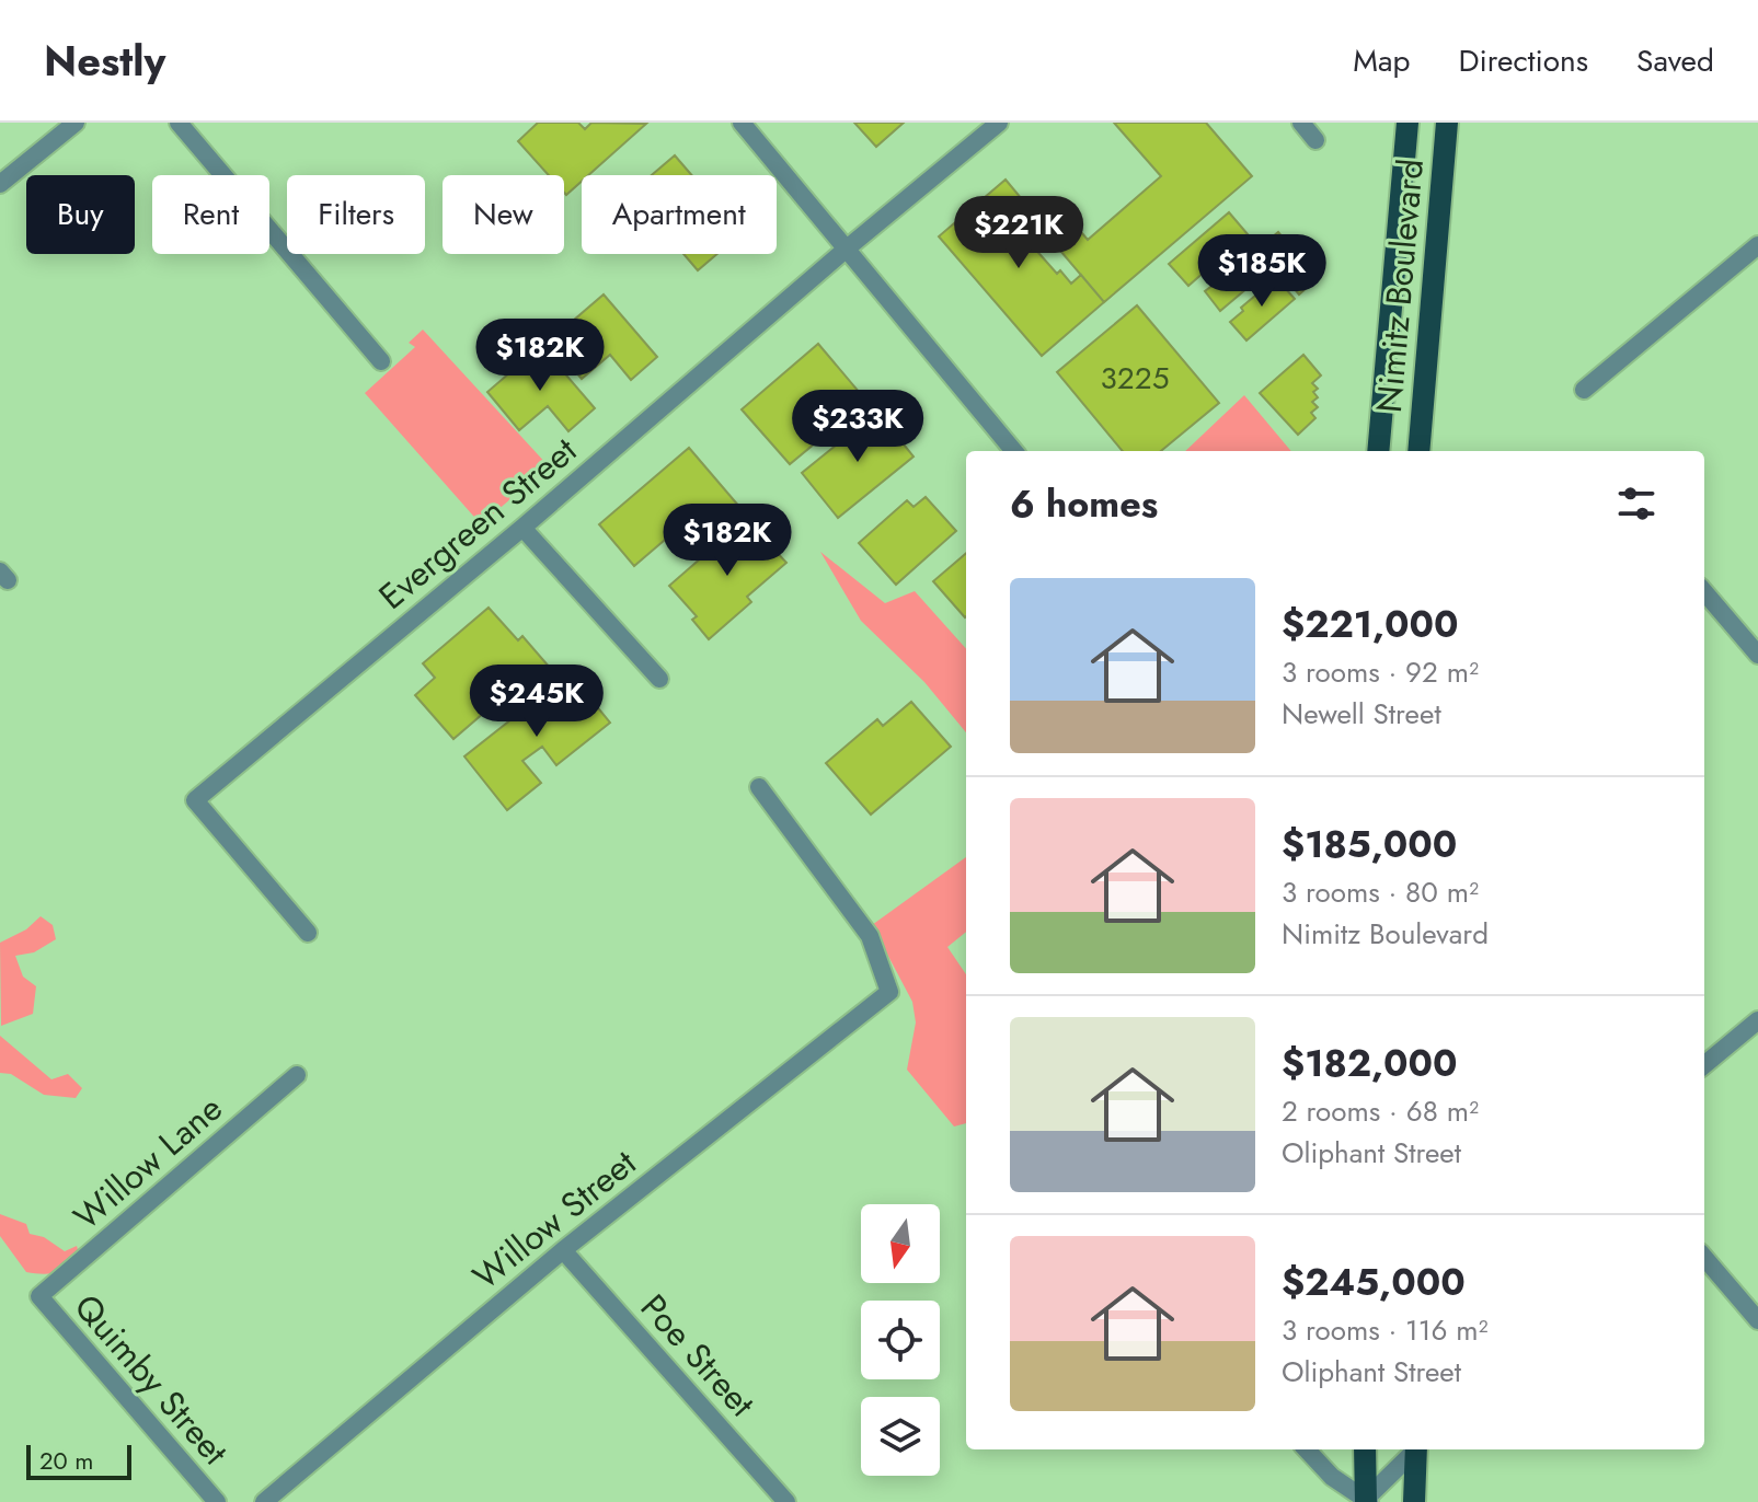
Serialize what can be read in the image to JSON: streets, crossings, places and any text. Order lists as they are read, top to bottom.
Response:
{
  "streets": {
    "main road": ["Nimitz Boulevard"],
    "street": [
      "Evergreen Street",
      "Willow Lane",
      "Willow Street",
      "Poe Street",
      "Quimby Street"
    ]
  },
  "crossings": [
    ["Willow Lane", "Quimby Street"],
    ["Willow Street", "Poe Street"]
  ],
  "house_numbers": ["3225"],
  "scale_bar": "20 m",
  "north": "bottom",
  "page": {
    "header": "Nestly",
    "nav": ["Map", "Directions", "Saved"],
    "chip": [
      "Buy",
      "Rent",
      "Filters",
      "New",
      "Apartment"
    ],
    "price": [
      "$221K",
      "$185K",
      "$182K",
      "$233K",
      "$182K",
      "$245K"
    ],
    "heading": "6 homes",
    "list": [
      {
        "name": "$221,000",
        "note": "3 rooms · 92 m² · Newell Street"
      },
      {
        "name": "$185,000",
        "note": "3 rooms · 80 m² · Nimitz Boulevard"
      },
      {
        "name": "$182,000",
        "note": "2 rooms · 68 m² · Oliphant Street"
      },
      {
        "name": "$245,000",
        "note": "3 rooms · 116 m² · Oliphant Street"
      }
    ],
    "scale": "20 m"
  }
}
